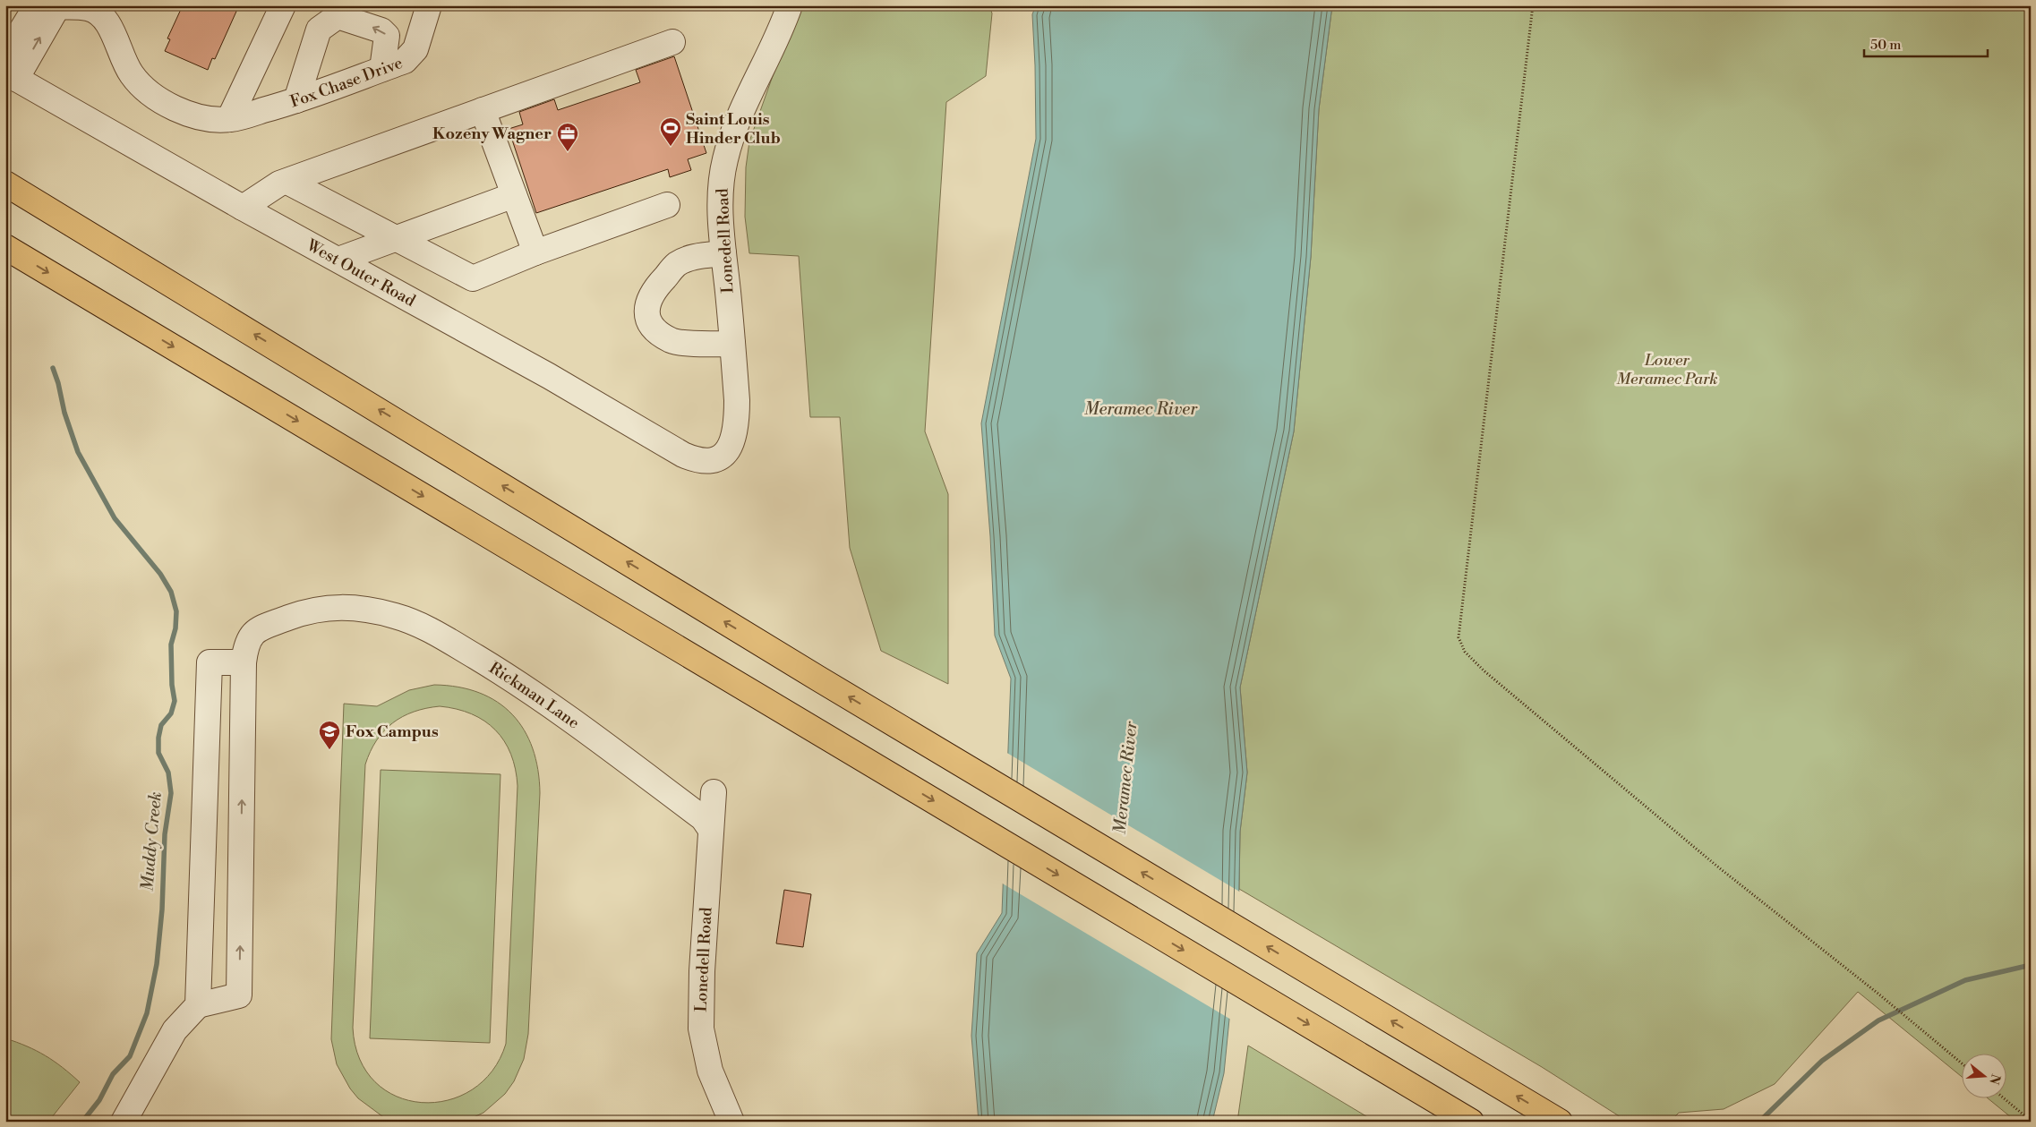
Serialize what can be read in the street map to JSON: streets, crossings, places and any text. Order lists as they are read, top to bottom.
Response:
{
  "streets": {
    "street": [
      "Fox Chase Drive",
      "Lonedell Road",
      "West Outer Road",
      "Rickman Lane"
    ]
  },
  "crossings": [
    ["Lonedell Road", "West Outer Road"],
    ["Lonedell Road", "Rickman Lane"]
  ],
  "water": ["Meramec River", "Muddy Creek"],
  "parks": ["Lower Meramec Park"],
  "places": {
    "sports": ["Saint Louis Hinder Club"],
    "office": ["Kozeny Wagner"],
    "school or university": ["Fox Campus"]
  },
  "scale_bar": "50 m",
  "north": "right"
}
